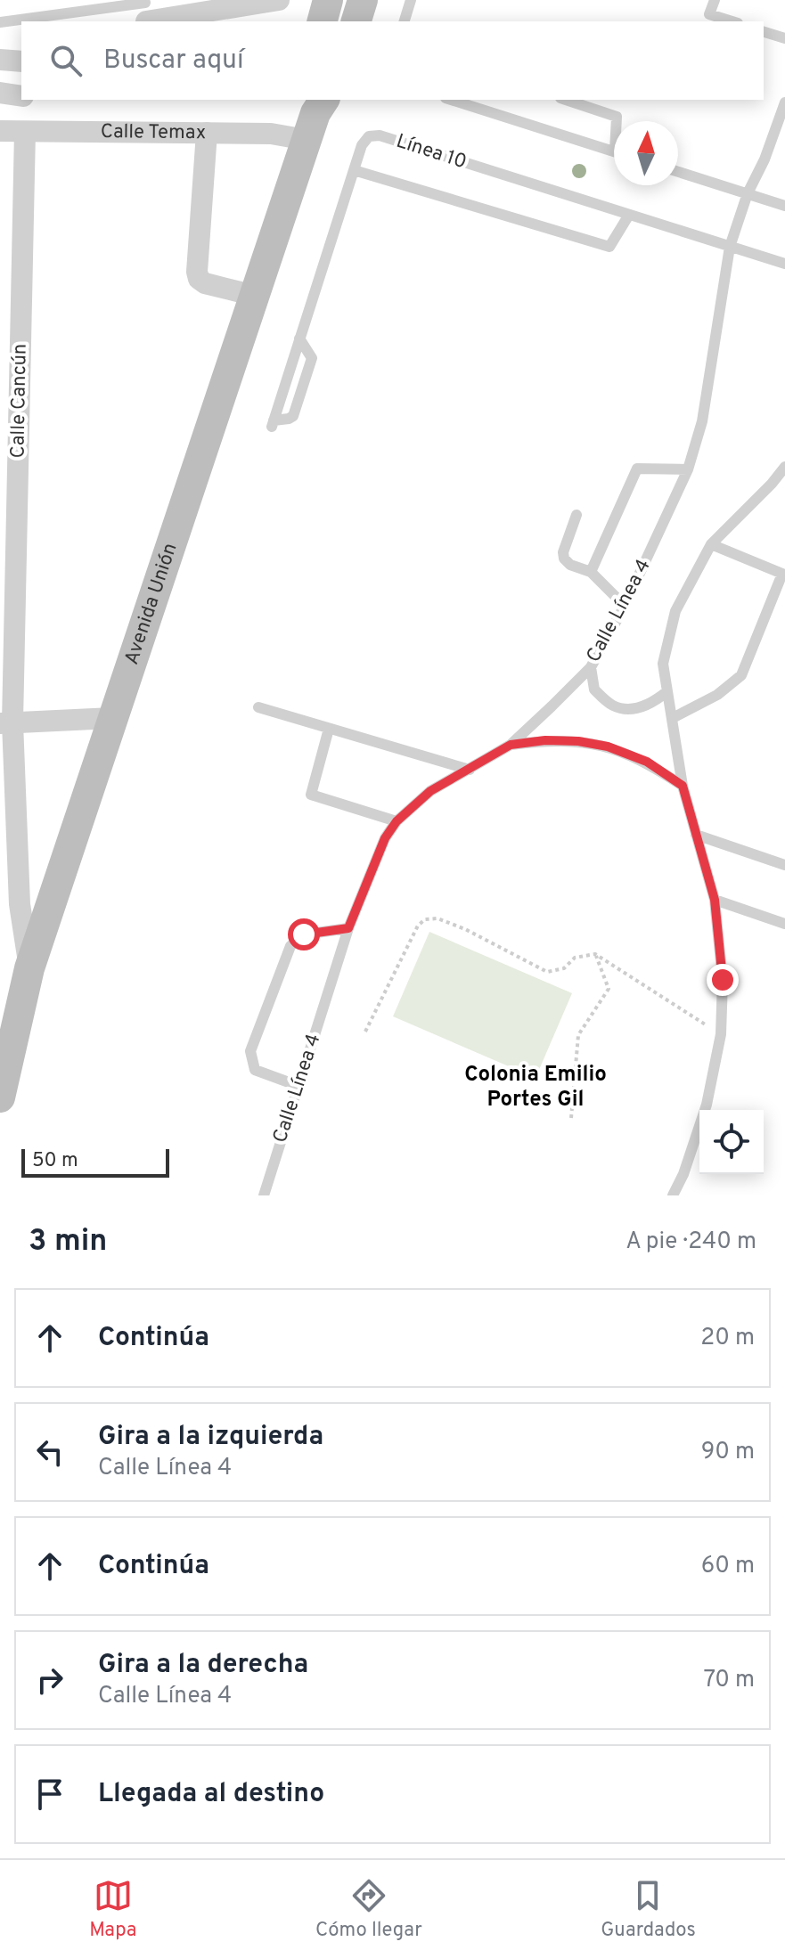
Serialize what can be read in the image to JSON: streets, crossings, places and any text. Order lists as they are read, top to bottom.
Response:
{
  "streets": {
    "street": ["Calle Temax", "Calle Cancún", "Avenida Unión"],
    "lane": ["Línea 10", "Calle Línea 4"]
  },
  "crossings": [
    ["Calle Temax", "Calle Cancún"],
    ["Calle Temax", "Avenida Unión"],
    ["Línea 10", "Calle Línea 4"],
    ["Calle Cancún", "Avenida Unión"]
  ],
  "districts": ["Colonia Emilio Portes Gil"],
  "scale_bar": "50 m",
  "north": "top",
  "page": {
    "search": "Buscar aquí",
    "scale": "50 m",
    "heading": ["3 min", "A pie · 240 m"],
    "list": [
      ["Continúa", "20 m"],
      ["Gira a la izquierda", "Calle Línea 4", "90 m"],
      ["Continúa", "60 m"],
      ["Gira a la derecha", "Calle Línea 4", "70 m"],
      "Llegada al destino"
    ],
    "nav": ["Mapa", "Cómo llegar", "Guardados"]
  }
}
